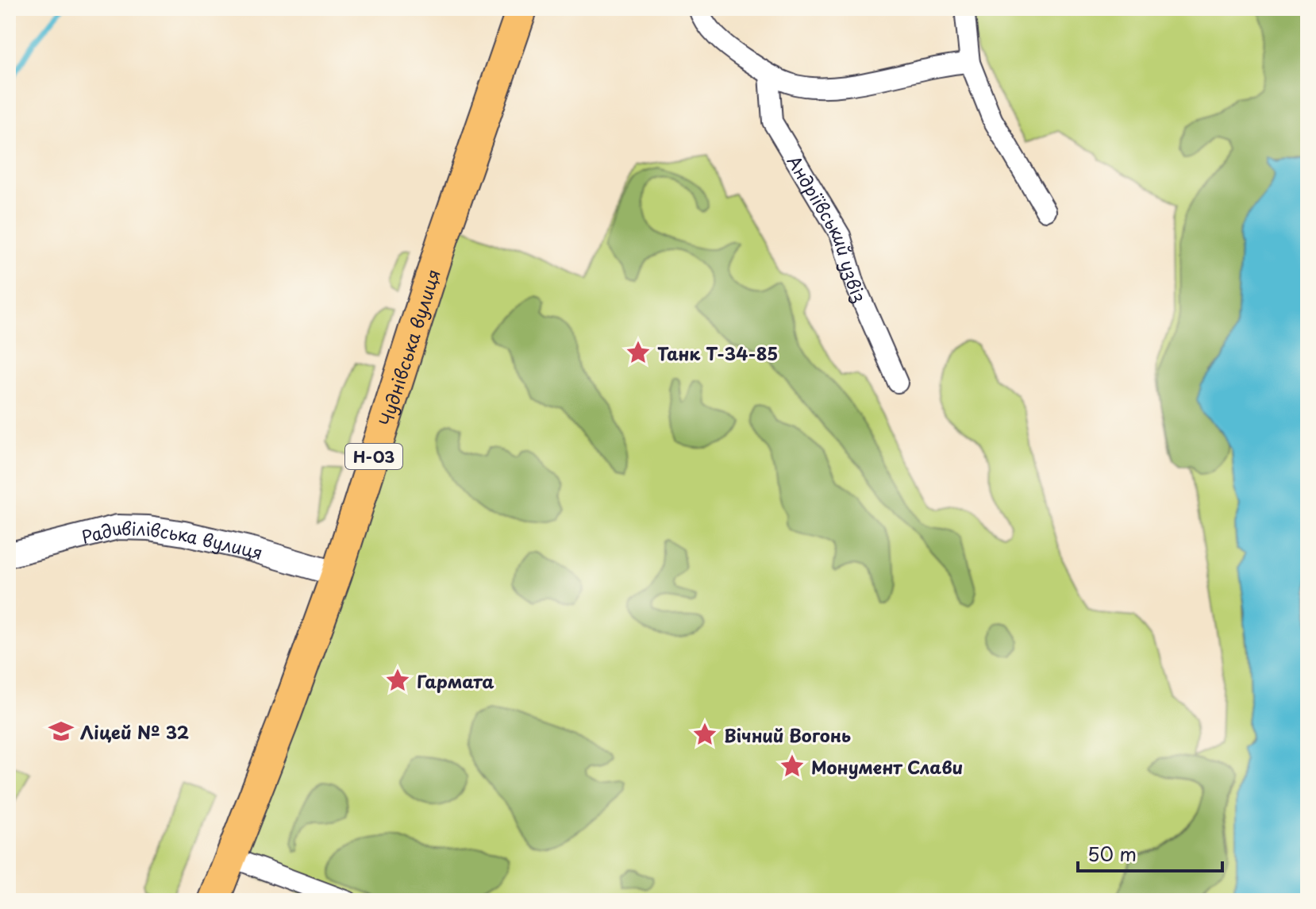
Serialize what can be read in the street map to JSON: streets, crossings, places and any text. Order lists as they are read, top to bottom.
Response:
{
  "streets": {
    "main road": ["Чуднівська вулиця", "Н-03"],
    "street": ["Андріївський узвіз", "Радивілівська вулиця"]
  },
  "crossings": [
    ["Чуднівська вулиця", "Радивілівська вулиця"]
  ],
  "places": {
    "place": [
      "Танк Т-34-85",
      "Гармата",
      "Вічний Вогонь",
      "Монумент Слави"
    ],
    "school or university": ["Ліцей № 32"]
  },
  "scale_bar": "50 m"
}
